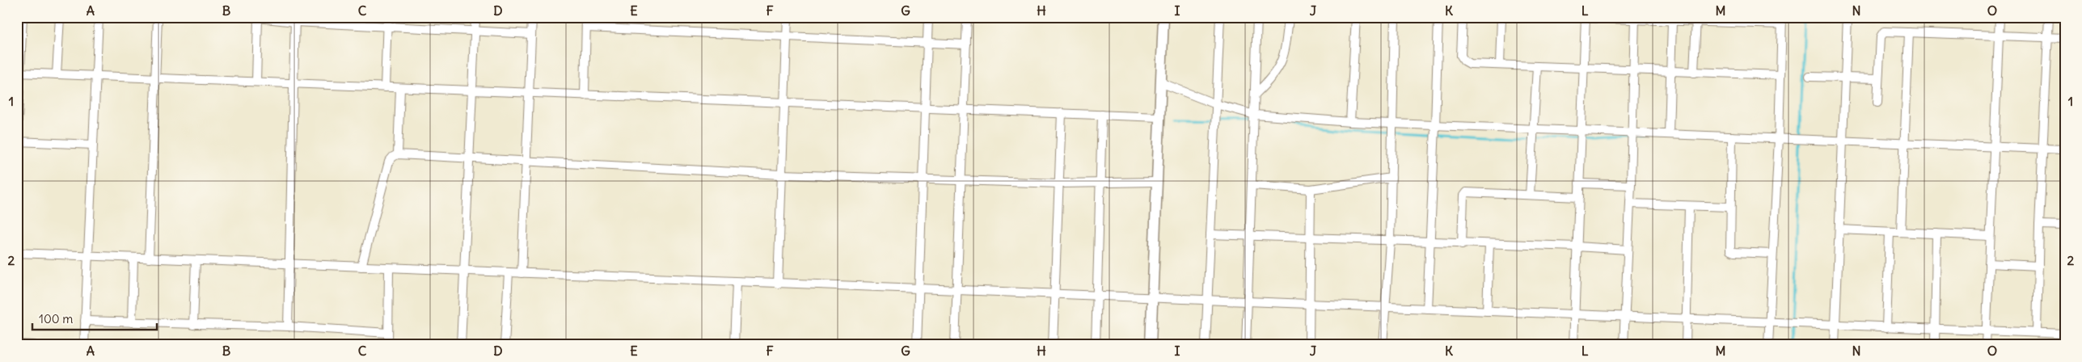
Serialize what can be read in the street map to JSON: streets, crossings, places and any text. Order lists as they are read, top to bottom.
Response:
{
  "scale_bar": "100 m",
  "grid": {
    "columns": [
      "A",
      "B",
      "C",
      "D",
      "E",
      "F",
      "G",
      "H",
      "I",
      "J",
      "K",
      "L",
      "M",
      "N",
      "O"
    ],
    "rows": ["1", "2"]
  }
}
